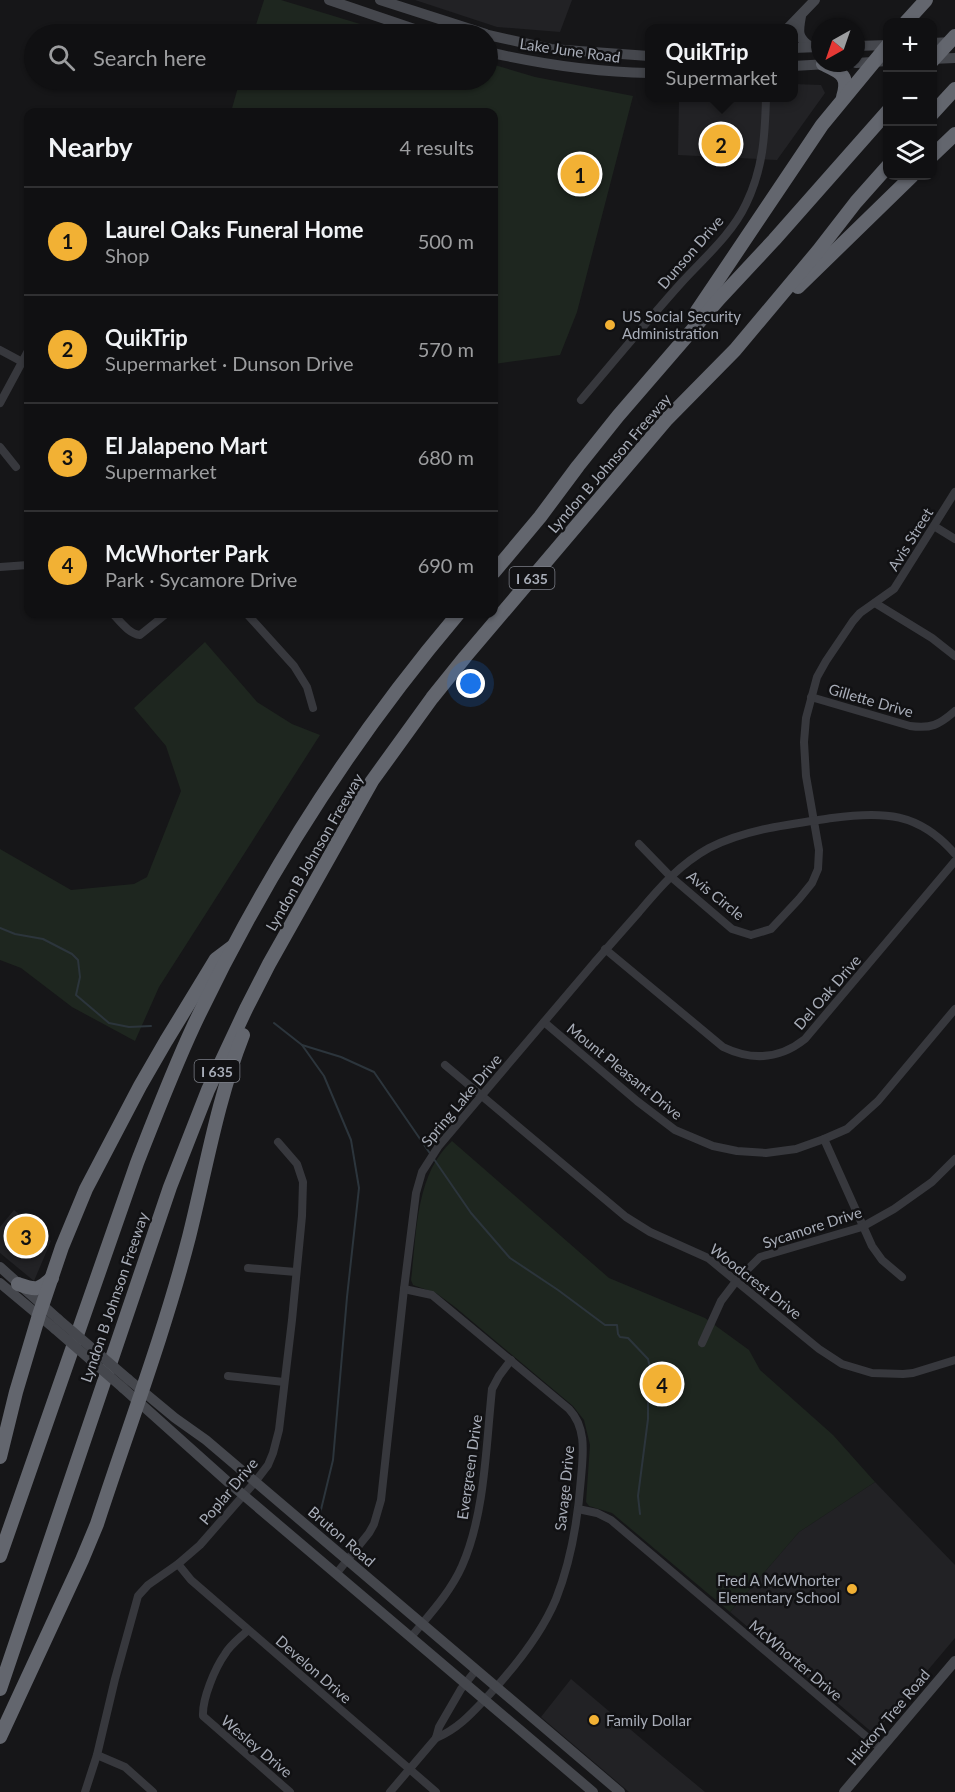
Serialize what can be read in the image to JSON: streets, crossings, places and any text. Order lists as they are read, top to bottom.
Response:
{
  "streets": {
    "highway": ["Lyndon B Johnson Freeway", "I 635"],
    "main road": ["Lake June Road", "Bruton Road", "Hickory Tree Road"],
    "street": [
      "Dunson Drive",
      "Avis Street",
      "Gillette Drive",
      "Avis Circle",
      "Del Oak Drive",
      "Mount Pleasant Drive",
      "Spring Lake Drive",
      "Sycamore Drive",
      "Woodcrest Drive",
      "Evergreen Drive",
      "Savage Drive",
      "Poplar Drive",
      "McWhorter Drive",
      "Develon Drive",
      "Wesley Drive"
    ]
  },
  "crossings": [
    ["Avis Street", "Gillette Drive"],
    ["Avis Street", "Avis Circle"],
    ["Avis Street", "Spring Lake Drive"],
    ["Avis Circle", "Spring Lake Drive"],
    ["Del Oak Drive", "Spring Lake Drive"],
    ["Mount Pleasant Drive", "Spring Lake Drive"],
    ["Spring Lake Drive", "Woodcrest Drive"],
    ["Spring Lake Drive", "Savage Drive"],
    ["Spring Lake Drive", "Bruton Road"],
    ["Sycamore Drive", "Woodcrest Drive"],
    ["Evergreen Drive", "Savage Drive"],
    ["Evergreen Drive", "Bruton Road"],
    ["Savage Drive", "Bruton Road"],
    ["Savage Drive", "McWhorter Drive"],
    ["Poplar Drive", "Bruton Road"],
    ["Poplar Drive", "Develon Drive"],
    ["McWhorter Drive", "Hickory Tree Road"],
    ["Develon Drive", "Wesley Drive"]
  ],
  "places": ["US Social Security Administration", "Fred A McWhorter Elementary School", "Family Dollar"],
  "north": "bottom left",
  "page": {
    "map_buttons": ["+", "−"],
    "popup": ["QuikTrip", "Supermarket"],
    "search": "Search here",
    "heading": ["Nearby", "4 results"],
    "pins": [
      "2",
      "1",
      "3",
      "4"
    ],
    "list": [
      {
        "mark": "1",
        "name": "Laurel Oaks Funeral Home",
        "note": "Shop",
        "value": "500 m"
      },
      {
        "mark": "2",
        "name": "QuikTrip",
        "note": "Supermarket · Dunson Drive",
        "value": "570 m"
      },
      {
        "mark": "3",
        "name": "El Jalapeno Mart",
        "note": "Supermarket",
        "value": "680 m"
      },
      {
        "mark": "4",
        "name": "McWhorter Park",
        "note": "Park · Sycamore Drive",
        "value": "690 m"
      }
    ]
  }
}
